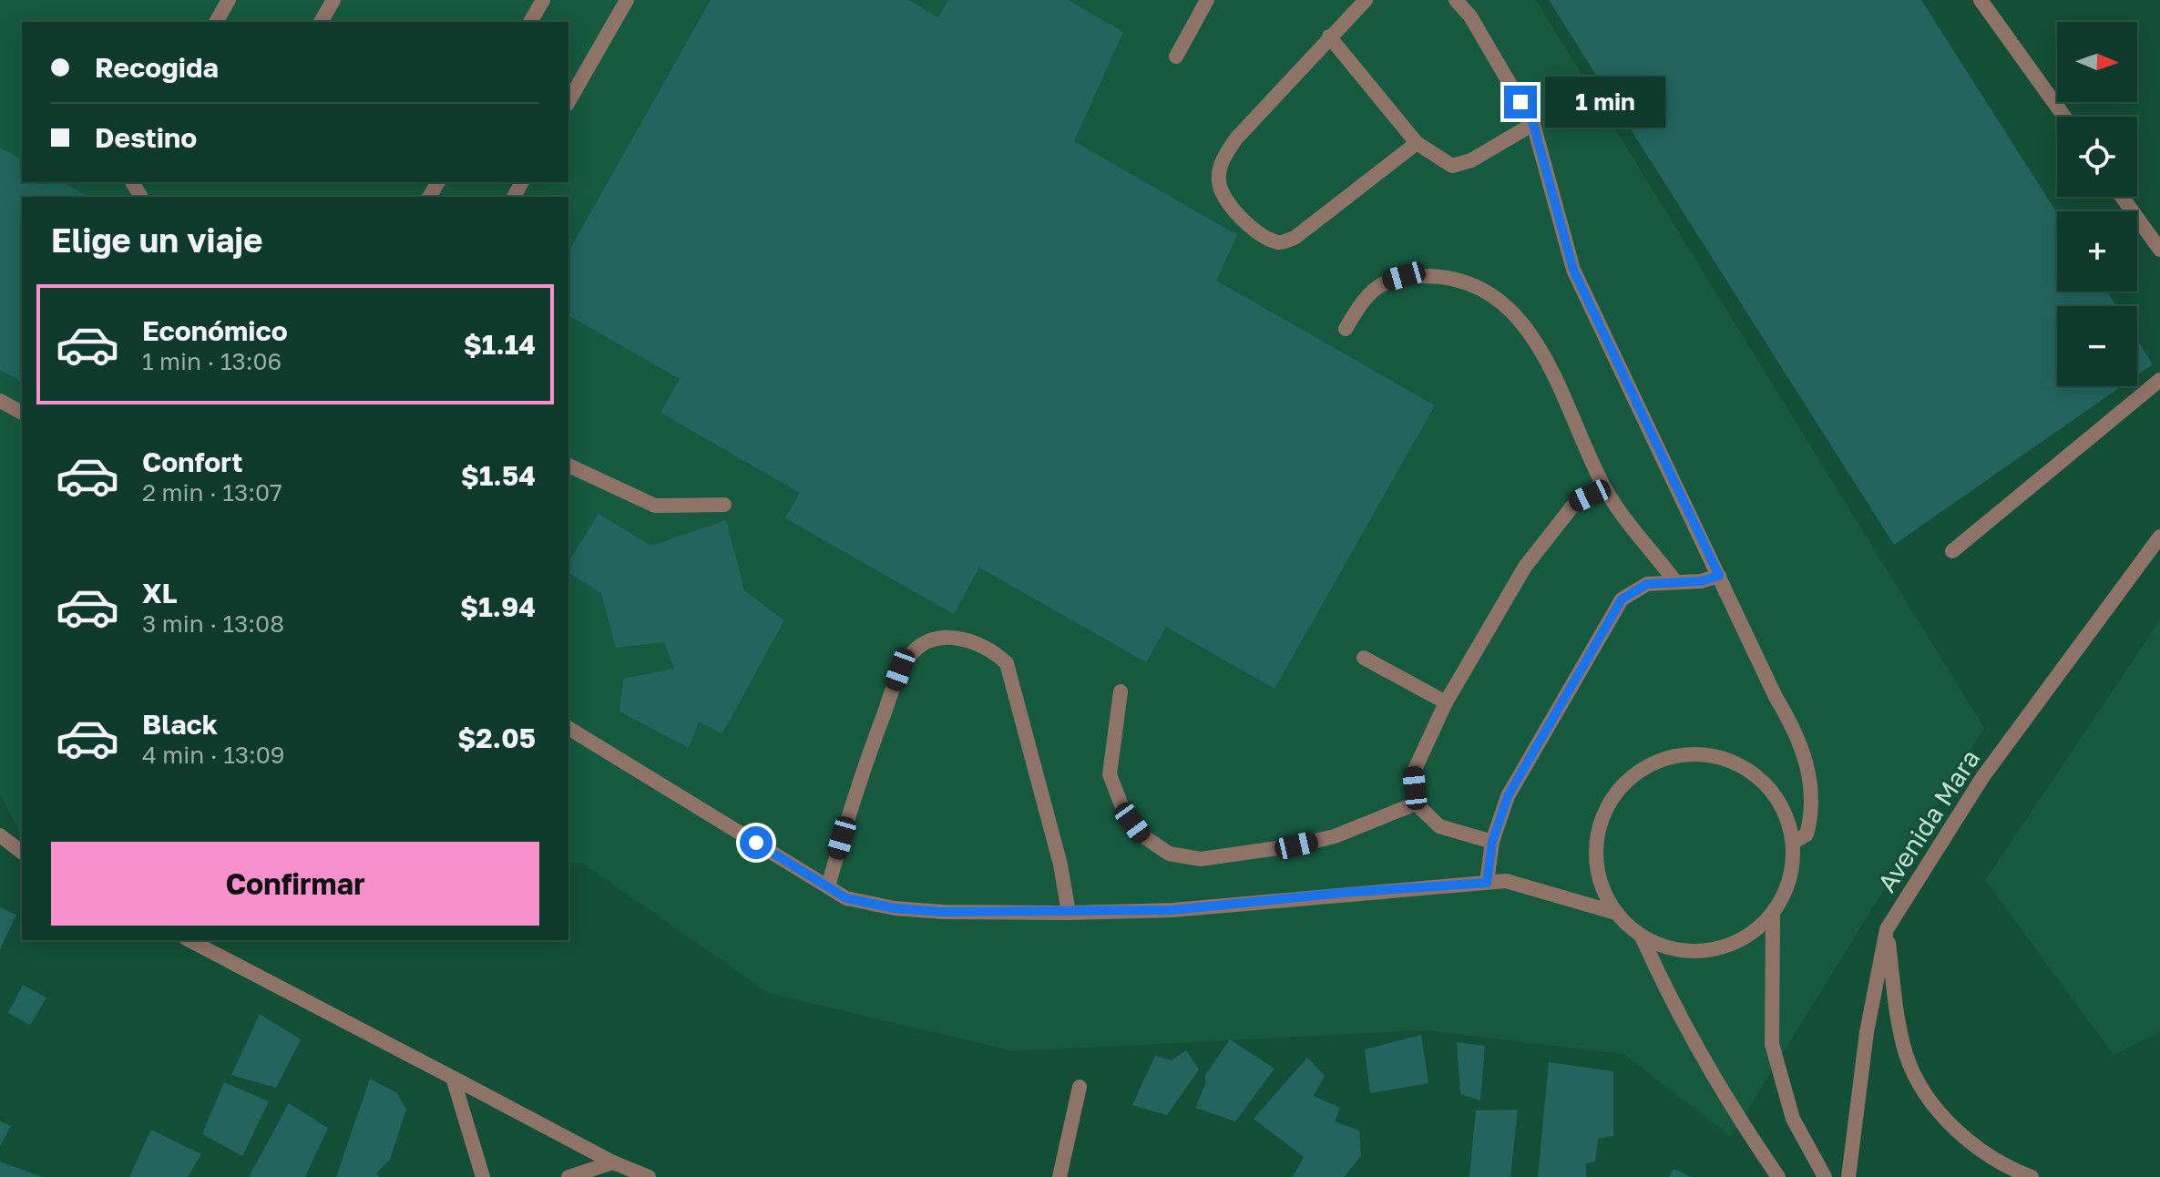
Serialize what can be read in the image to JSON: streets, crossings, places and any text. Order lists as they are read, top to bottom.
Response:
{
  "streets": {
    "street": ["Avenida Mara"]
  },
  "north": "right",
  "page": {
    "map_buttons": ["+", "−"],
    "banner": ["Recogida", "Destino"],
    "bubble": "1 min",
    "heading": "Elige un viaje",
    "list": [
      {
        "name": "Económico",
        "note": "1 min · 13:06",
        "value": "$1.14"
      },
      {
        "name": "Confort",
        "note": "2 min · 13:07",
        "value": "$1.54"
      },
      {
        "name": "XL",
        "note": "3 min · 13:08",
        "value": "$1.94"
      },
      {
        "name": "Black",
        "note": "4 min · 13:09",
        "value": "$2.05"
      }
    ],
    "buttons": "Confirmar"
  }
}
